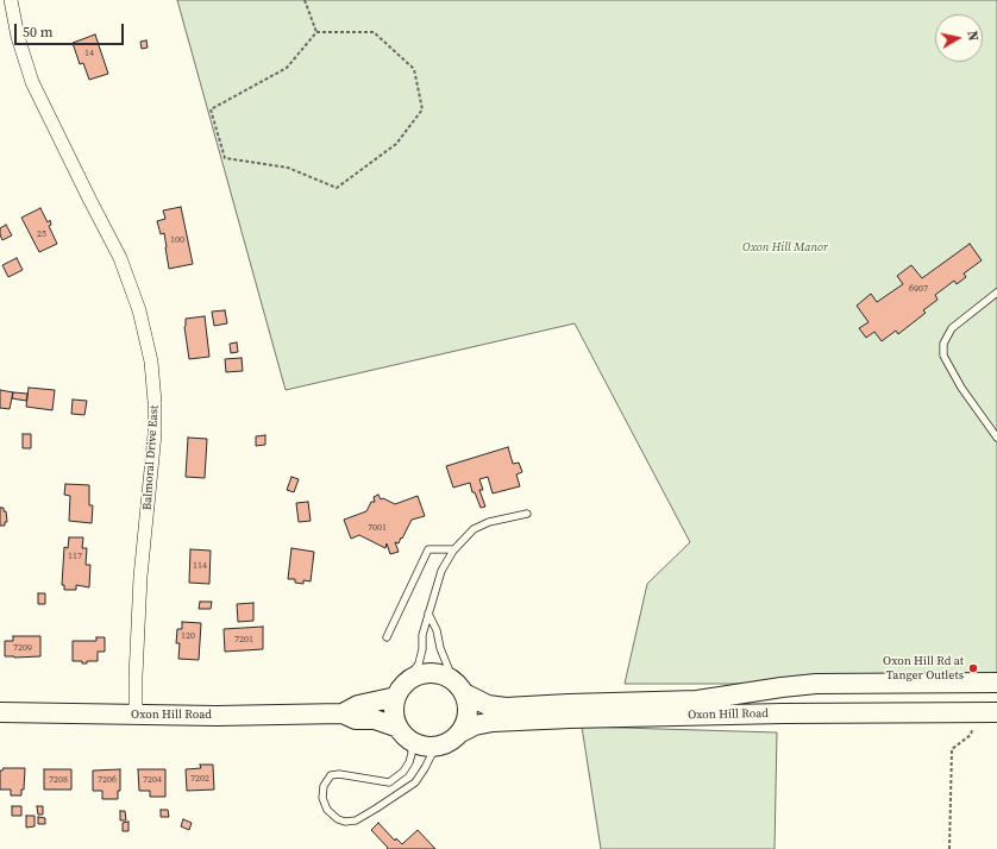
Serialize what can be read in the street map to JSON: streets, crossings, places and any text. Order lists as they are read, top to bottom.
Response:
{
  "streets": {
    "main road": ["Oxon Hill Road"],
    "street": ["Balmoral Drive East"]
  },
  "crossings": [
    ["Balmoral Drive East", "Oxon Hill Road"]
  ],
  "parks": ["Oxon Hill Manor"],
  "places": ["Oxon Hill Rd at Tanger Outlets"],
  "house_numbers": [
    "14",
    "25",
    "100",
    "6907",
    "7001",
    "117",
    "114",
    "120",
    "7201",
    "7209",
    "7202",
    "7208",
    "7206",
    "7204"
  ],
  "scale_bar": "50 m",
  "north": "right"
}
